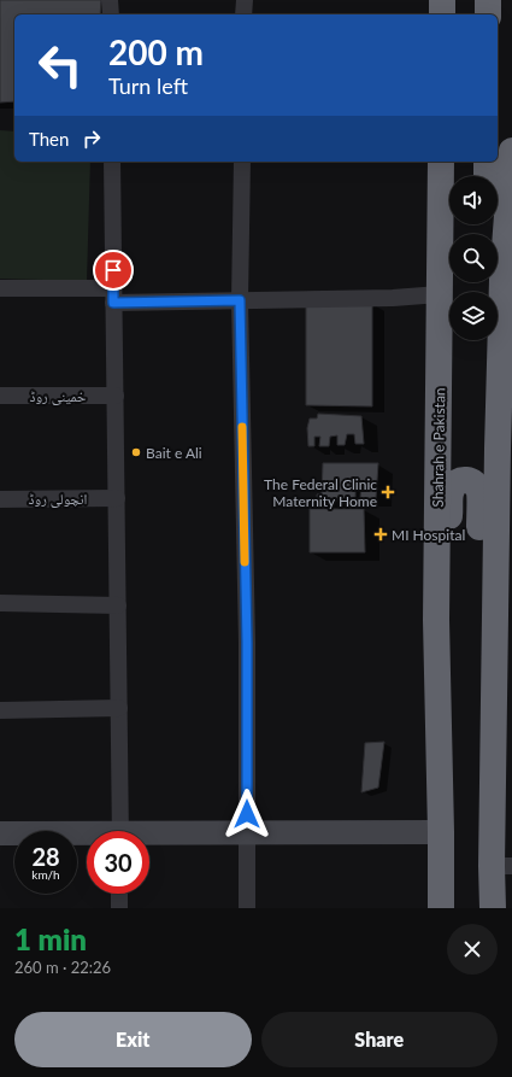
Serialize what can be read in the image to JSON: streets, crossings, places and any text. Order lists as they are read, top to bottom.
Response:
{
  "streets": {
    "highway": ["Shahrah e Pakistan"],
    "street": ["خمینی روڈ", "انچولی روڈ"]
  },
  "places": {
    "other": ["Bait e Ali"],
    "health": ["The Federal Clinic Maternity Home", "MI Hospital"]
  },
  "page": {
    "turn": ["200 m", "Turn left"],
    "then": "Then",
    "speed": "28 km/h",
    "limit": "30",
    "heading": ["1 min", "260 m · 22:26"],
    "buttons": ["Exit", "Share"]
  }
}
